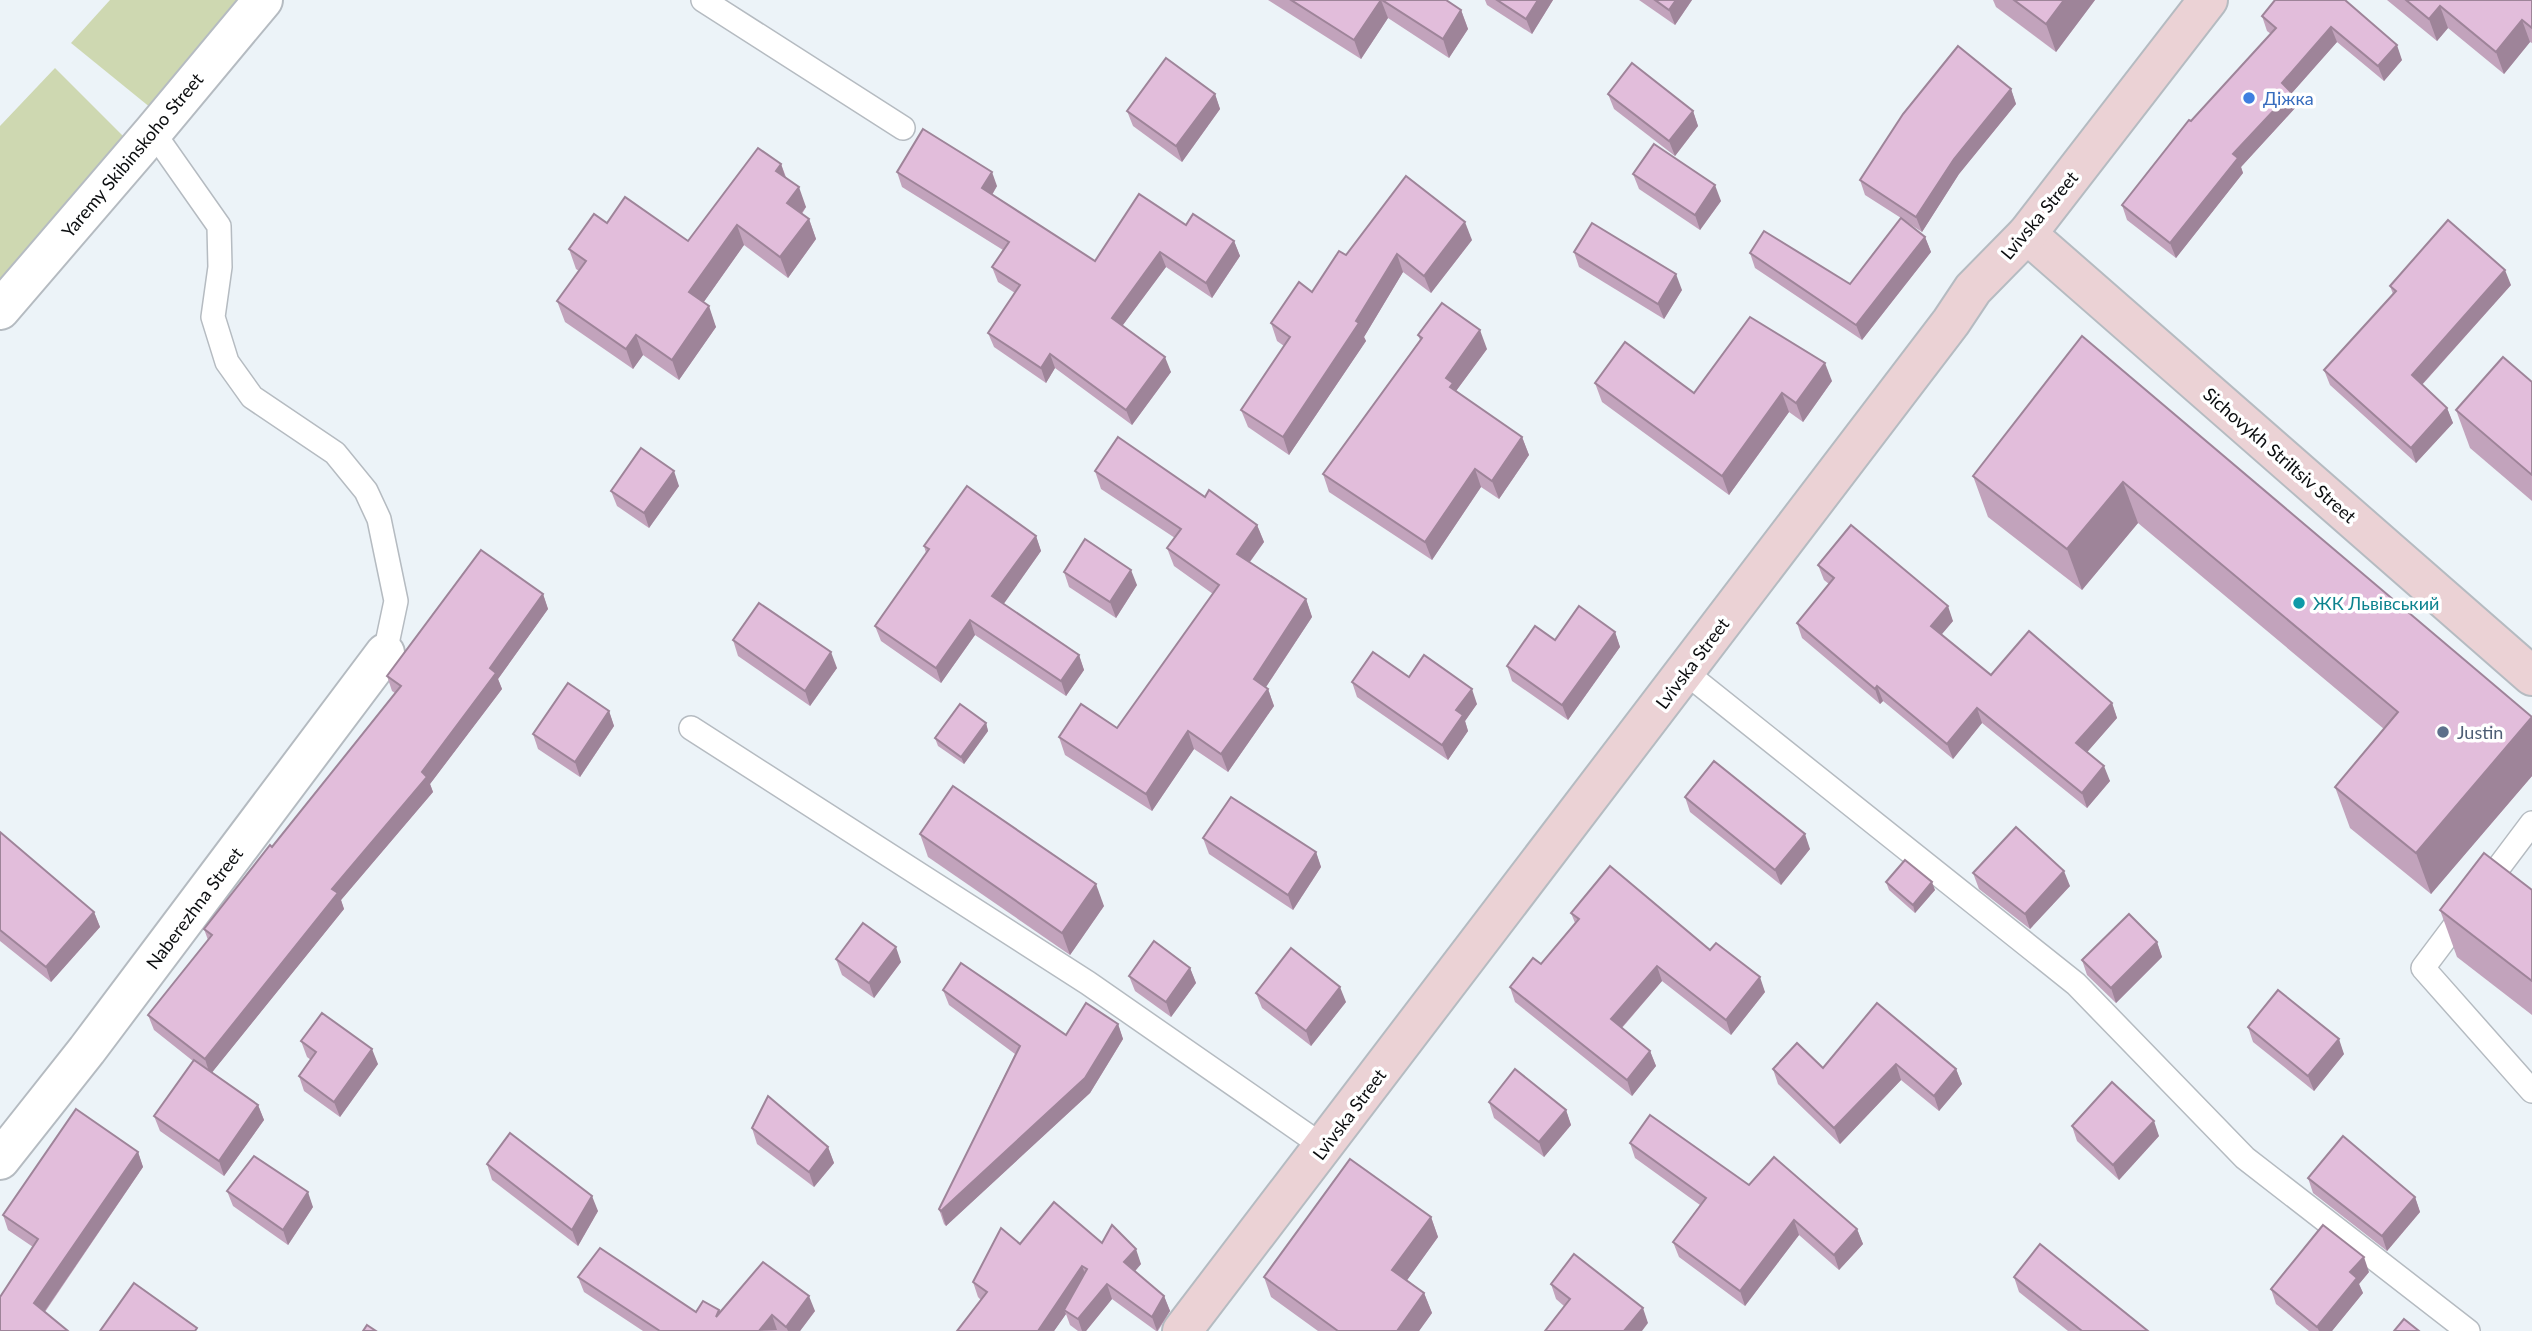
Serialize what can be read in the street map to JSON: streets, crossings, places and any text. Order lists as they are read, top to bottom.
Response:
{
  "streets": {
    "main road": ["Lvivska Street", "Sichovykh Striltsiv Street"],
    "street": ["Yaremy Skibinskoho Street", "Naberezhna Street"]
  },
  "crossings": [
    ["Lvivska Street", "Sichovykh Striltsiv Street"]
  ],
  "places": ["Діжка", "ЖК Львівський", "Justin"]
}
